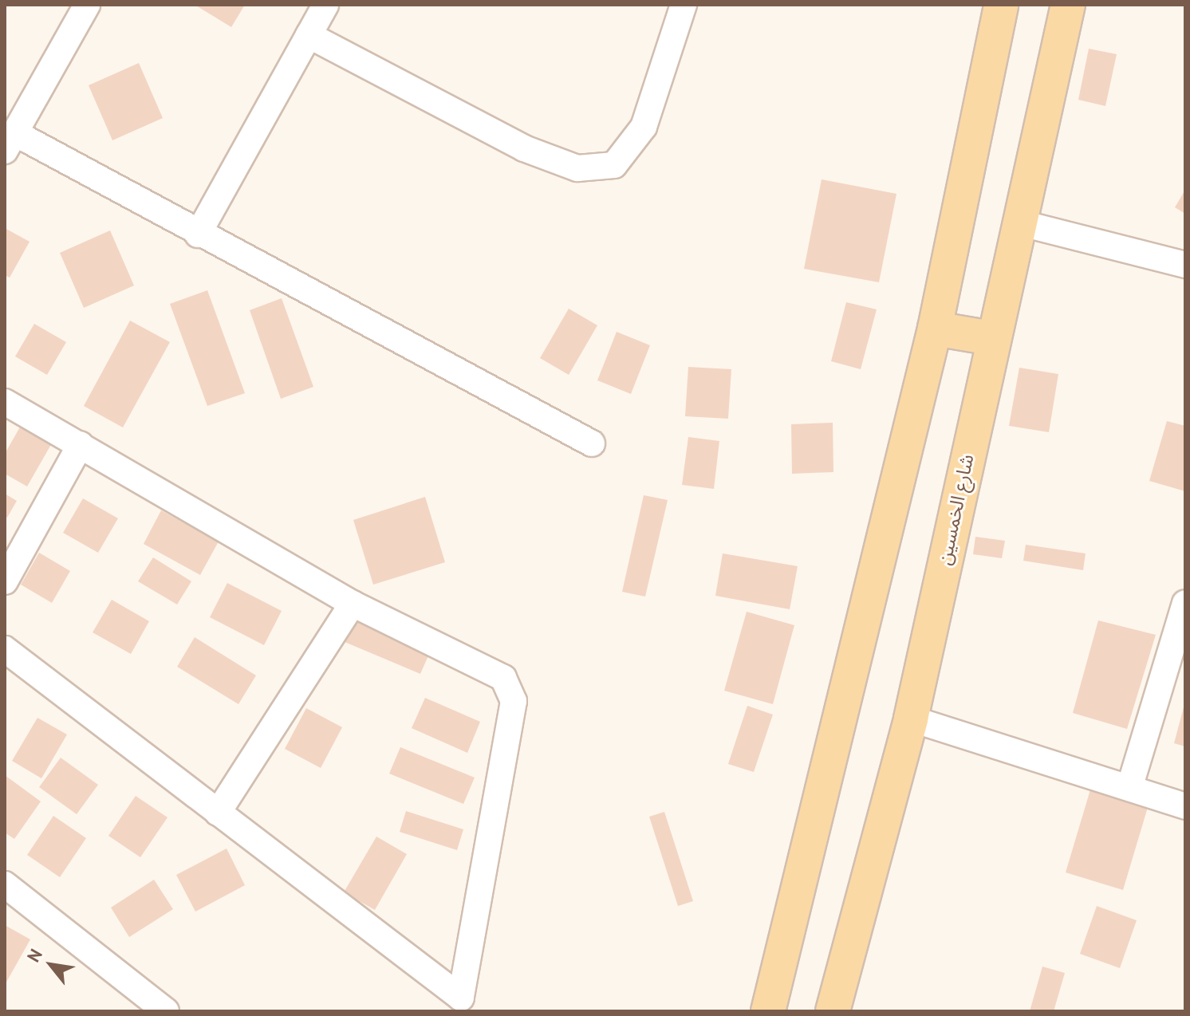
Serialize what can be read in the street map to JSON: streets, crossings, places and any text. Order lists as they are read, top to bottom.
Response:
{
  "streets": {
    "main road": ["شارع الخمسين"]
  },
  "north": "top left"
}
